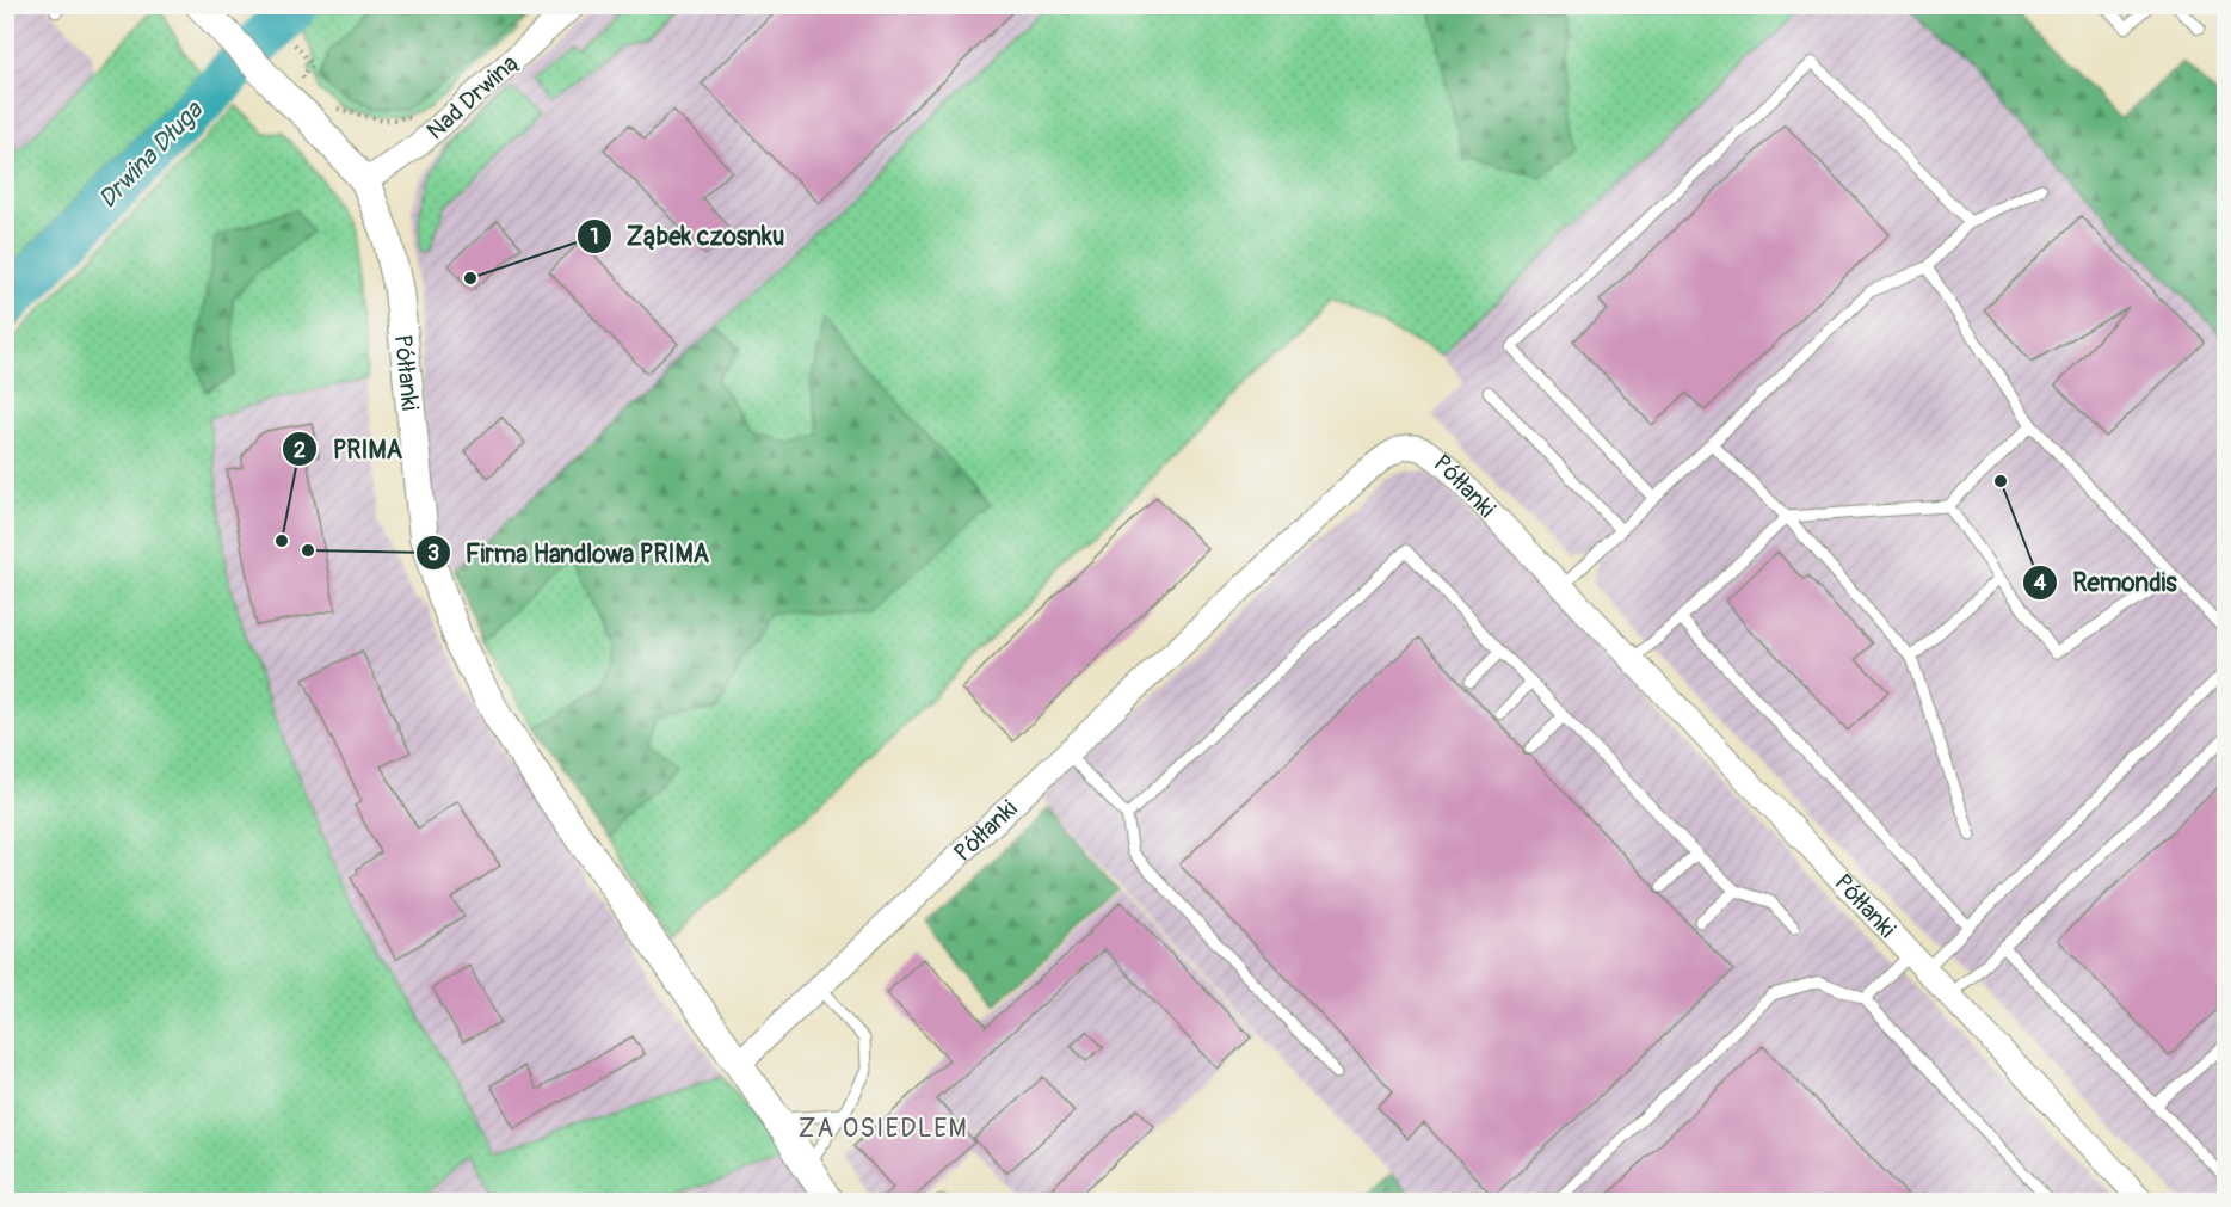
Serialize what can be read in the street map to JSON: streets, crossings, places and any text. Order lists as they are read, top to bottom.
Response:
{
  "streets": {
    "street": ["Nad Drwiną", "Półłanki"]
  },
  "crossings": [
    ["Nad Drwiną", "Półłanki"]
  ],
  "districts": ["ZA OSIEDLEM"],
  "water": ["Drwina Długa"],
  "places": [
    "Ząbek czosnku",
    "Remondis",
    "PRIMA",
    "Firma Handlowa PRIMA"
  ]
}
